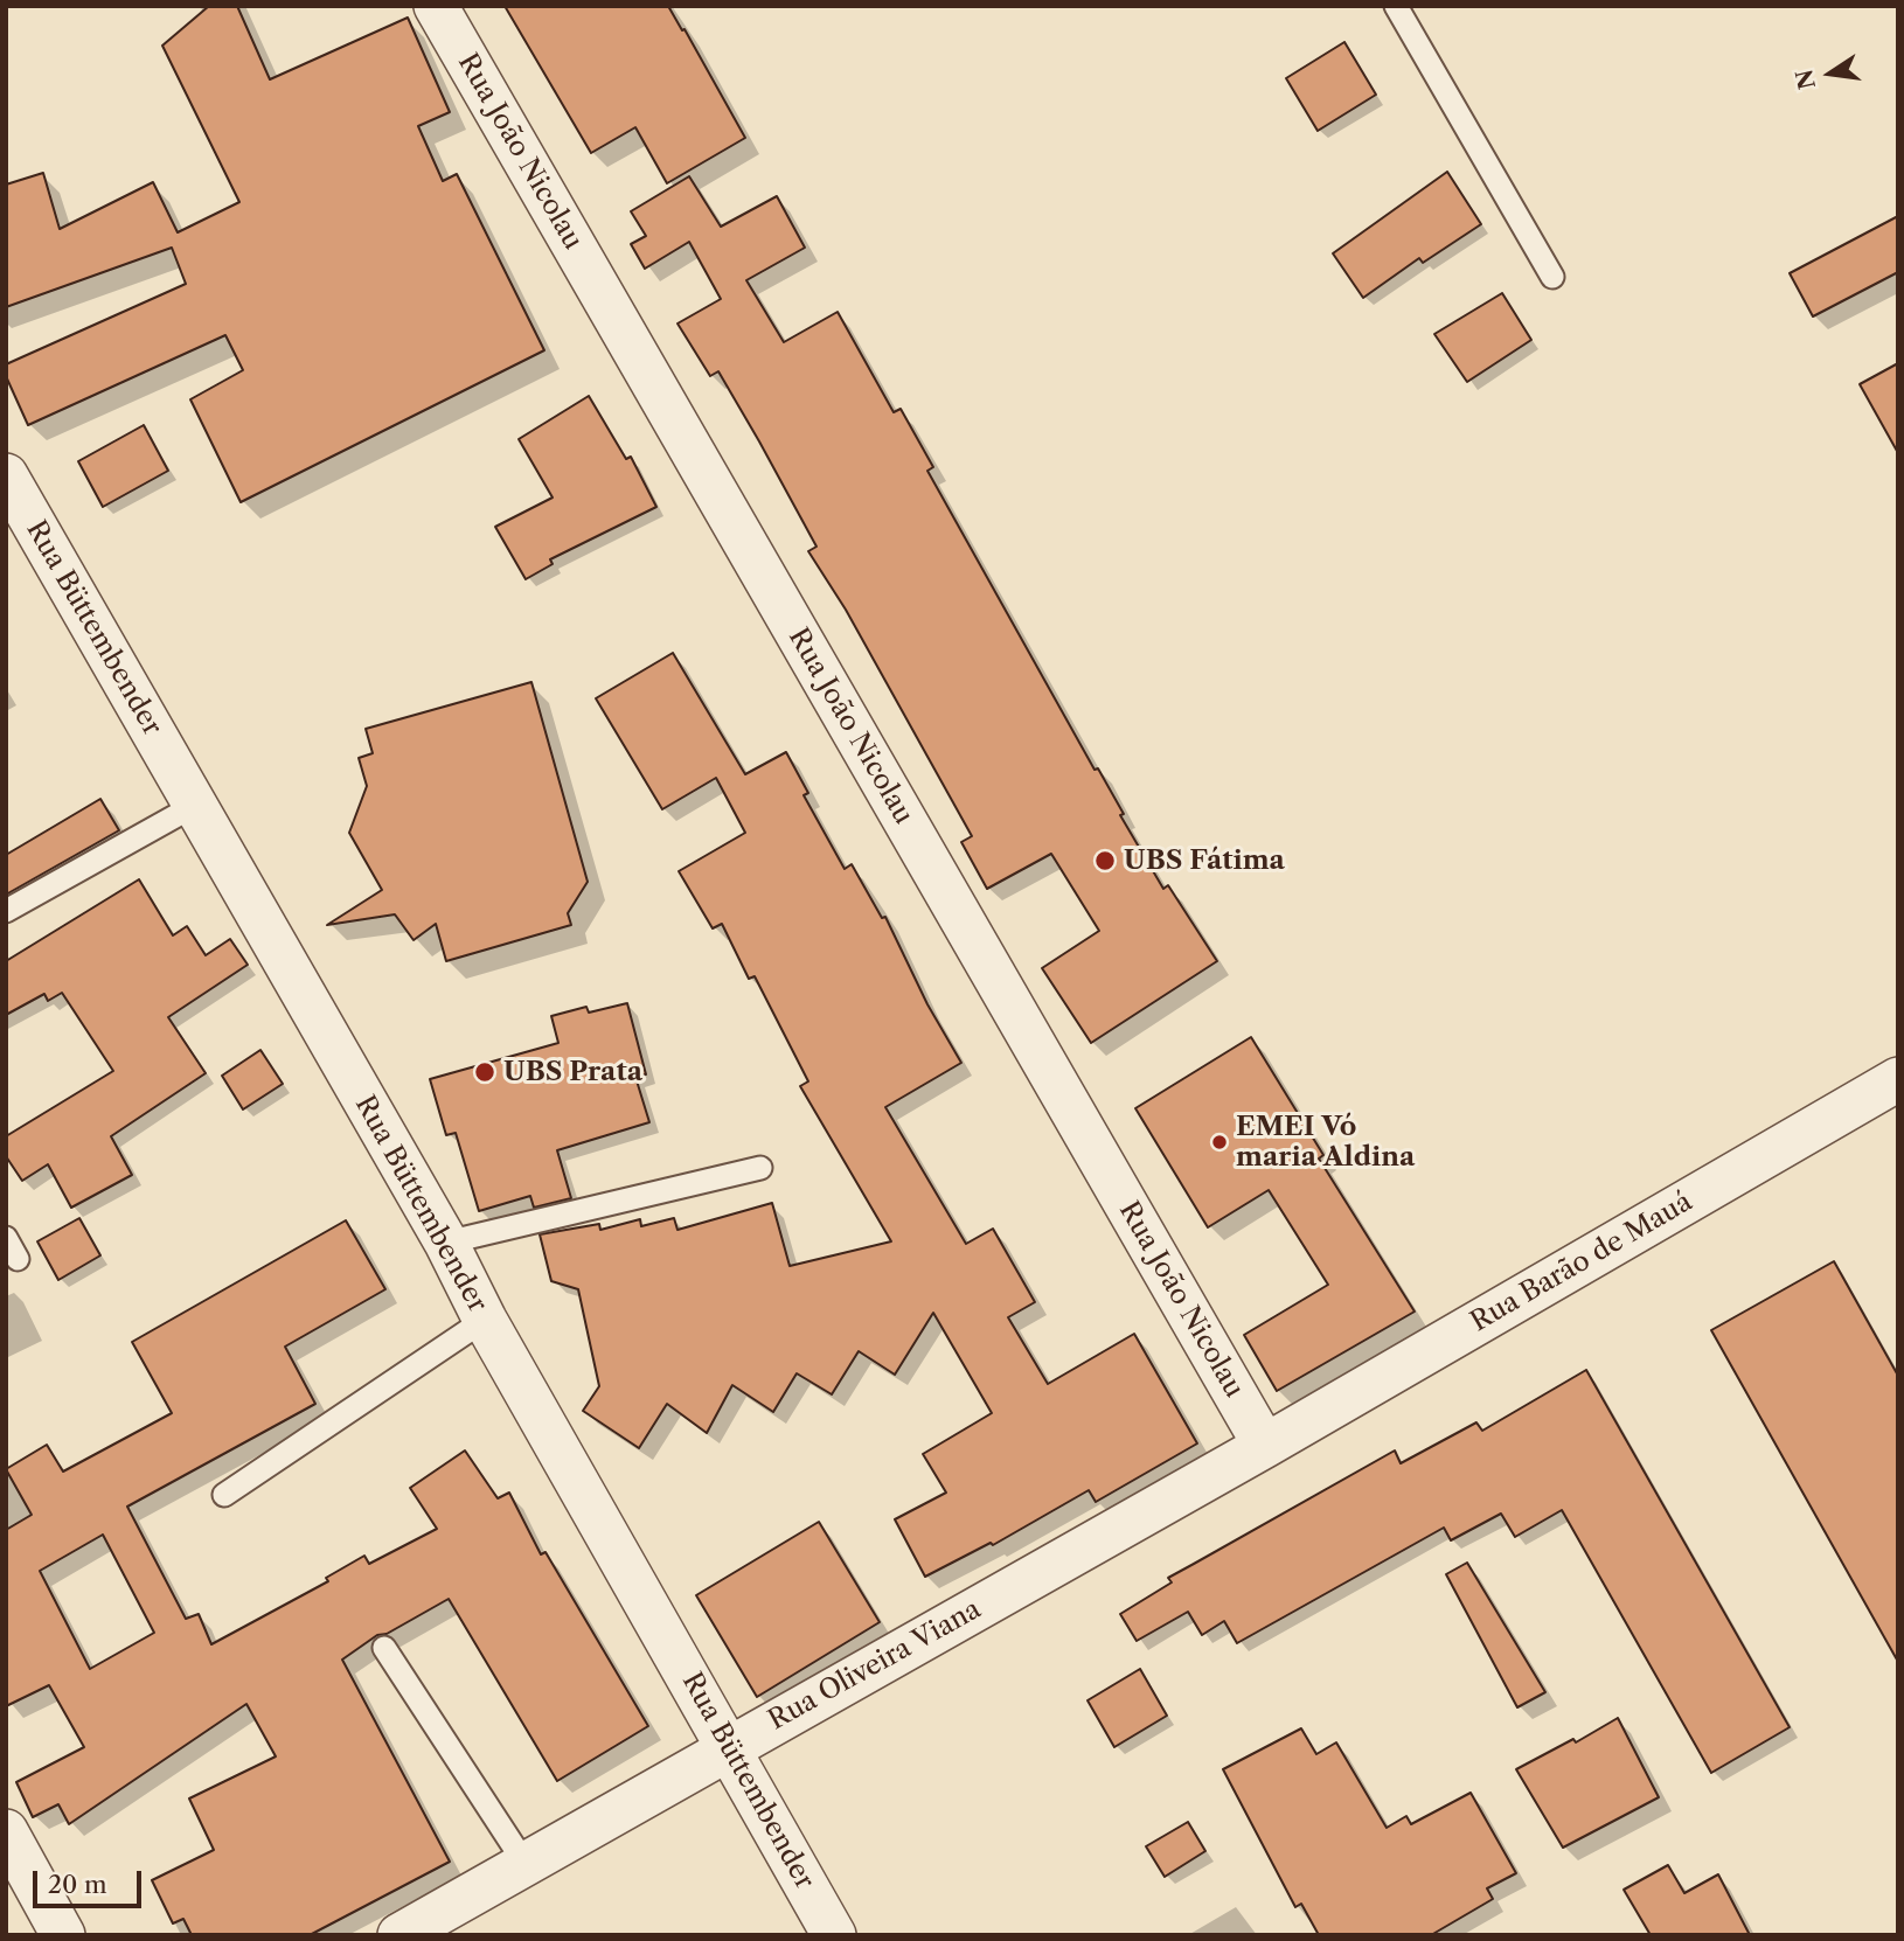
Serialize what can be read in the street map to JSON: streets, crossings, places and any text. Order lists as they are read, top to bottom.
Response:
{
  "streets": {
    "street": [
      "Rua João Nicolau",
      "Rua Büttembender",
      "Rua Barão de Mauá",
      "Rua Oliveira Viana"
    ]
  },
  "crossings": [
    ["Rua João Nicolau", "Rua Barão de Mauá"],
    ["Rua João Nicolau", "Rua Oliveira Viana"],
    ["Rua Büttembender", "Rua Oliveira Viana"],
    ["Rua Barão de Mauá", "Rua Oliveira Viana"]
  ],
  "places": ["UBS Fátima", "UBS Prata", "EMEI Vó maria Aldina"],
  "scale_bar": "20 m",
  "north": "left"
}
